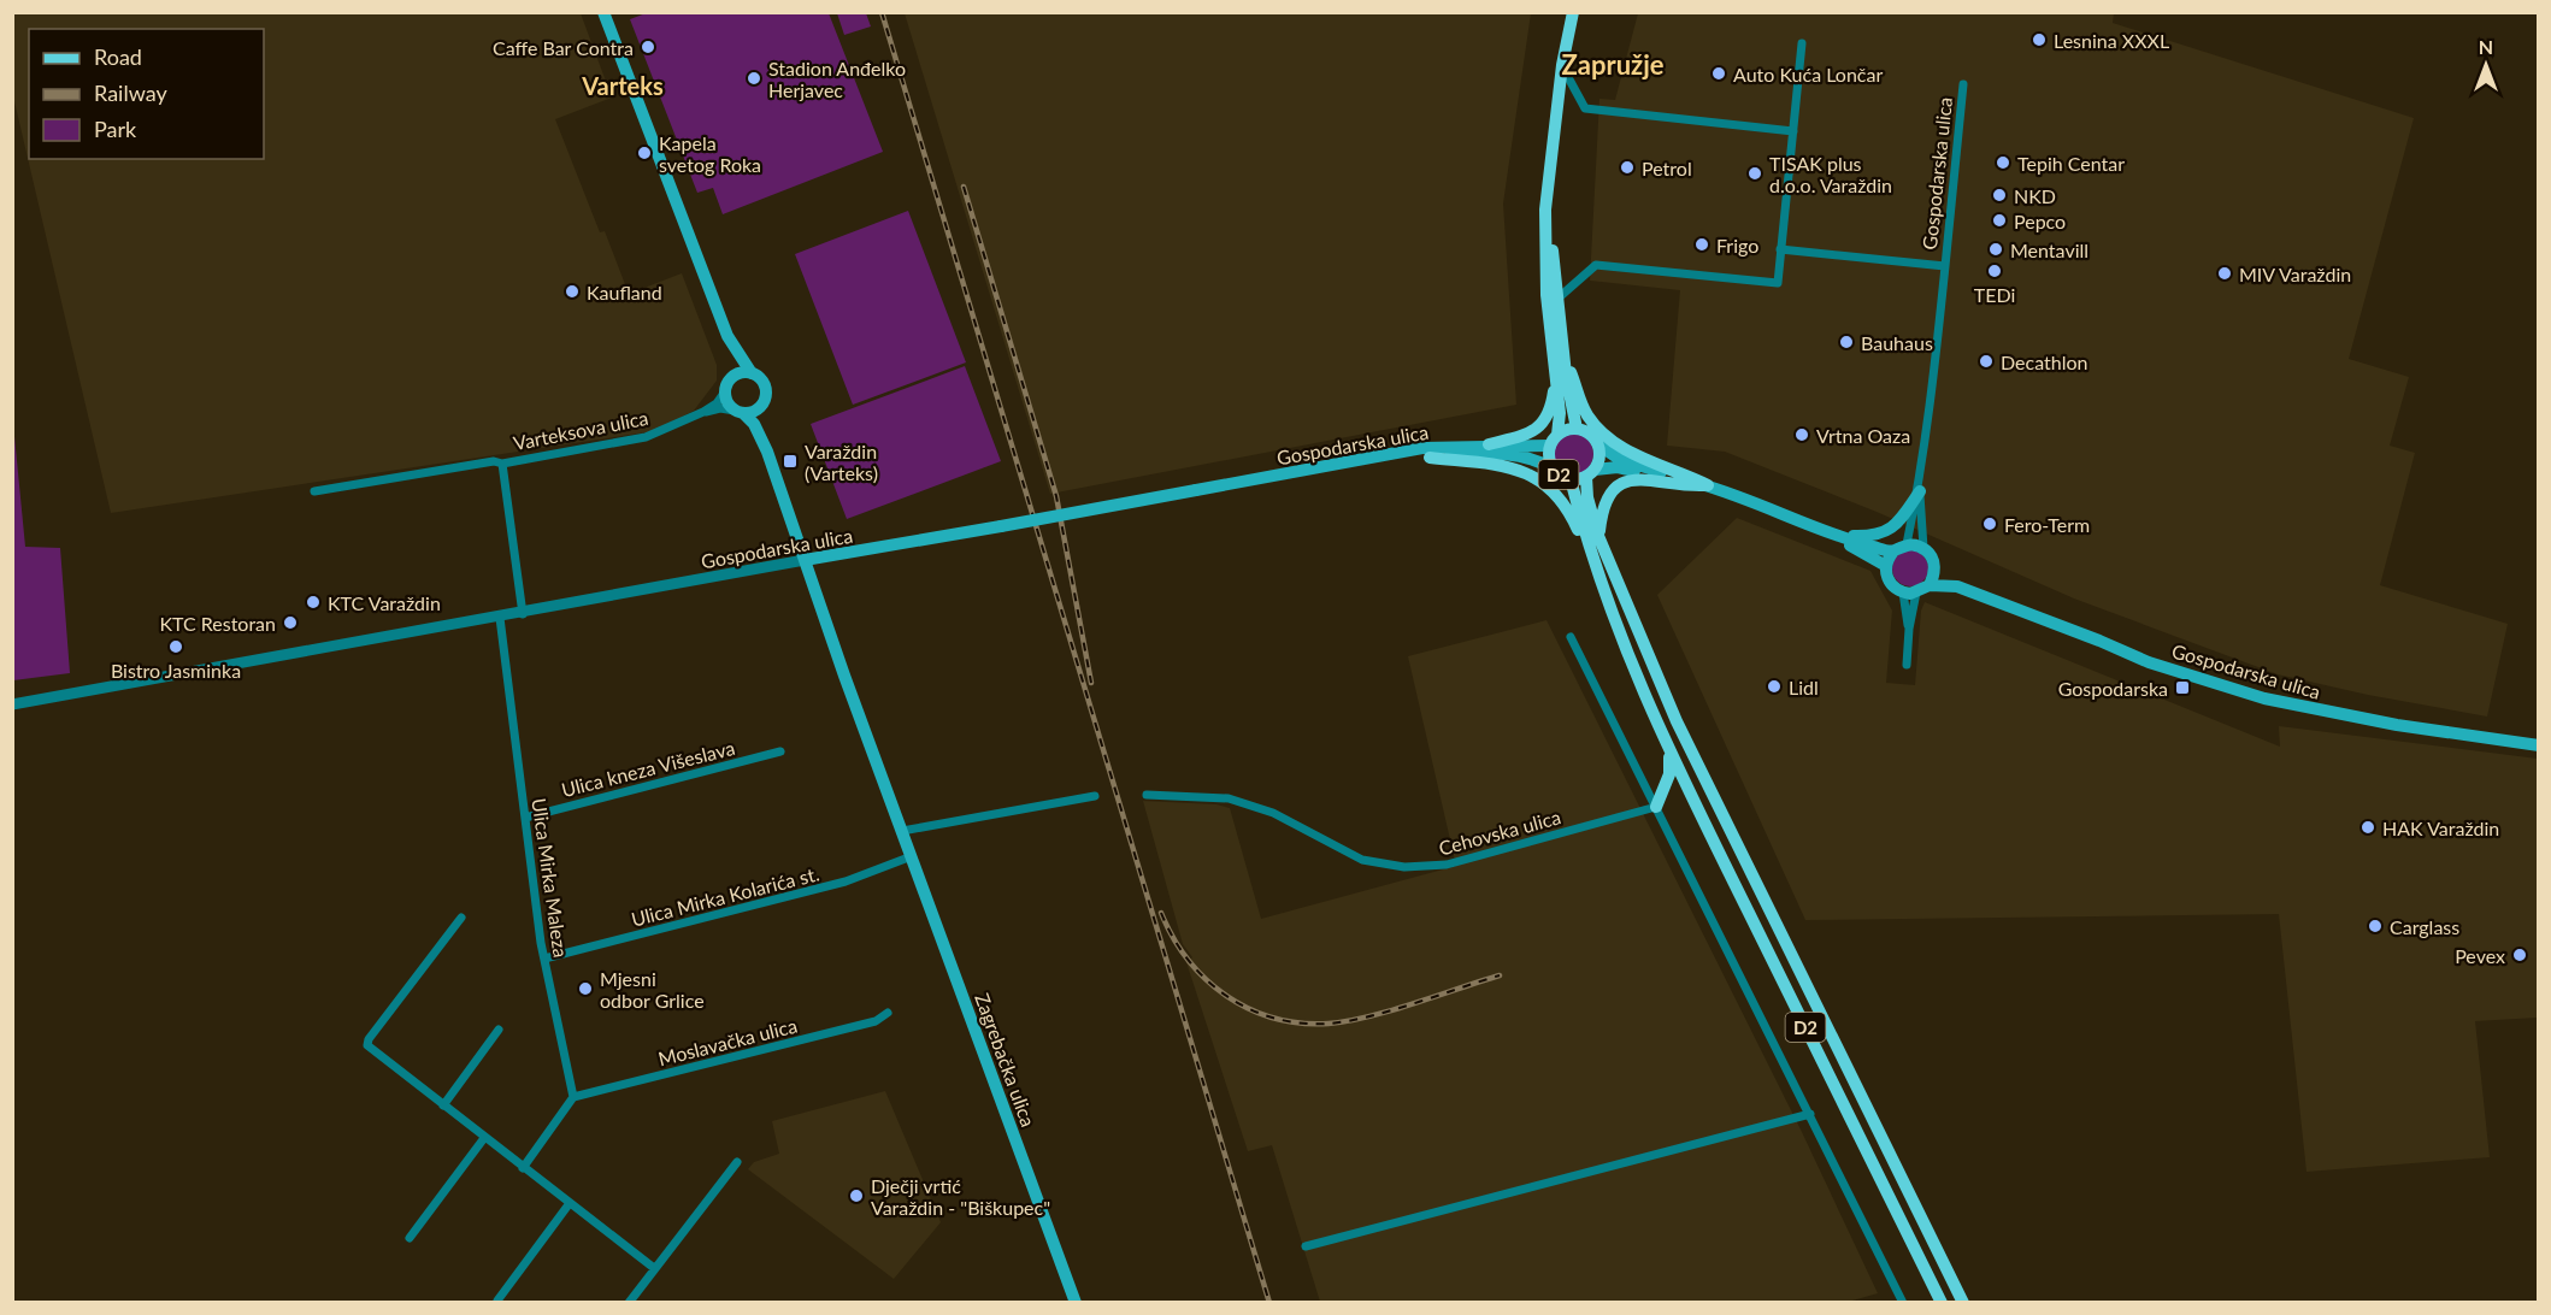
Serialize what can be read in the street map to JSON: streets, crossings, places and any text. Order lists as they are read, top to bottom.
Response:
{
  "streets": {
    "main road": ["Gospodarska ulica", "D2", "Zagrebačka ulica"],
    "street": [
      "Varteksova ulica",
      "Ulica kneza Višeslava",
      "Cehovska ulica",
      "Ulica Mirka Maleza",
      "Ulica Mirka Kolarića st.",
      "Moslavačka ulica"
    ]
  },
  "crossings": [
    ["Gospodarska ulica", "Varteksova ulica"],
    ["Gospodarska ulica", "D2"],
    ["Gospodarska ulica", "Ulica Mirka Maleza"],
    ["Gospodarska ulica", "Zagrebačka ulica"],
    ["Varteksova ulica", "Zagrebačka ulica"],
    ["Ulica kneza Višeslava", "Ulica Mirka Maleza"],
    ["Ulica Mirka Maleza", "Ulica Mirka Kolarića st."],
    ["Ulica Mirka Maleza", "Moslavačka ulica"],
    ["Ulica Mirka Kolarića st.", "Zagrebačka ulica"]
  ],
  "districts": ["Zapružje", "Varteks"],
  "places": {
    "other": [
      "Lesnina XXXL",
      "Caffe Bar Contra",
      "Auto Kuća Lončar",
      "Stadion Anđelko Herjavec",
      "Kapela svetog Roka",
      "Tepih Centar",
      "Petrol",
      "TISAK plus d.o.o. Varaždin",
      "NKD",
      "Pepco",
      "Frigo",
      "Mentavill",
      "TEDi",
      "MIV Varaždin",
      "Kaufland",
      "Bauhaus",
      "Decathlon",
      "Vrtna Oaza",
      "Fero-Term",
      "KTC Varaždin",
      "KTC Restoran",
      "Bistro Jasminka",
      "Lidl",
      "HAK Varaždin",
      "Carglass",
      "Pevex",
      "Mjesni odbor Grlice",
      "Dječji vrtić Varaždin - \"Biškupec\""
    ],
    "transit": ["Varaždin (Varteks)", "Gospodarska"]
  },
  "legend": ["Road", "Railway", "Park"],
  "north": "top"
}
